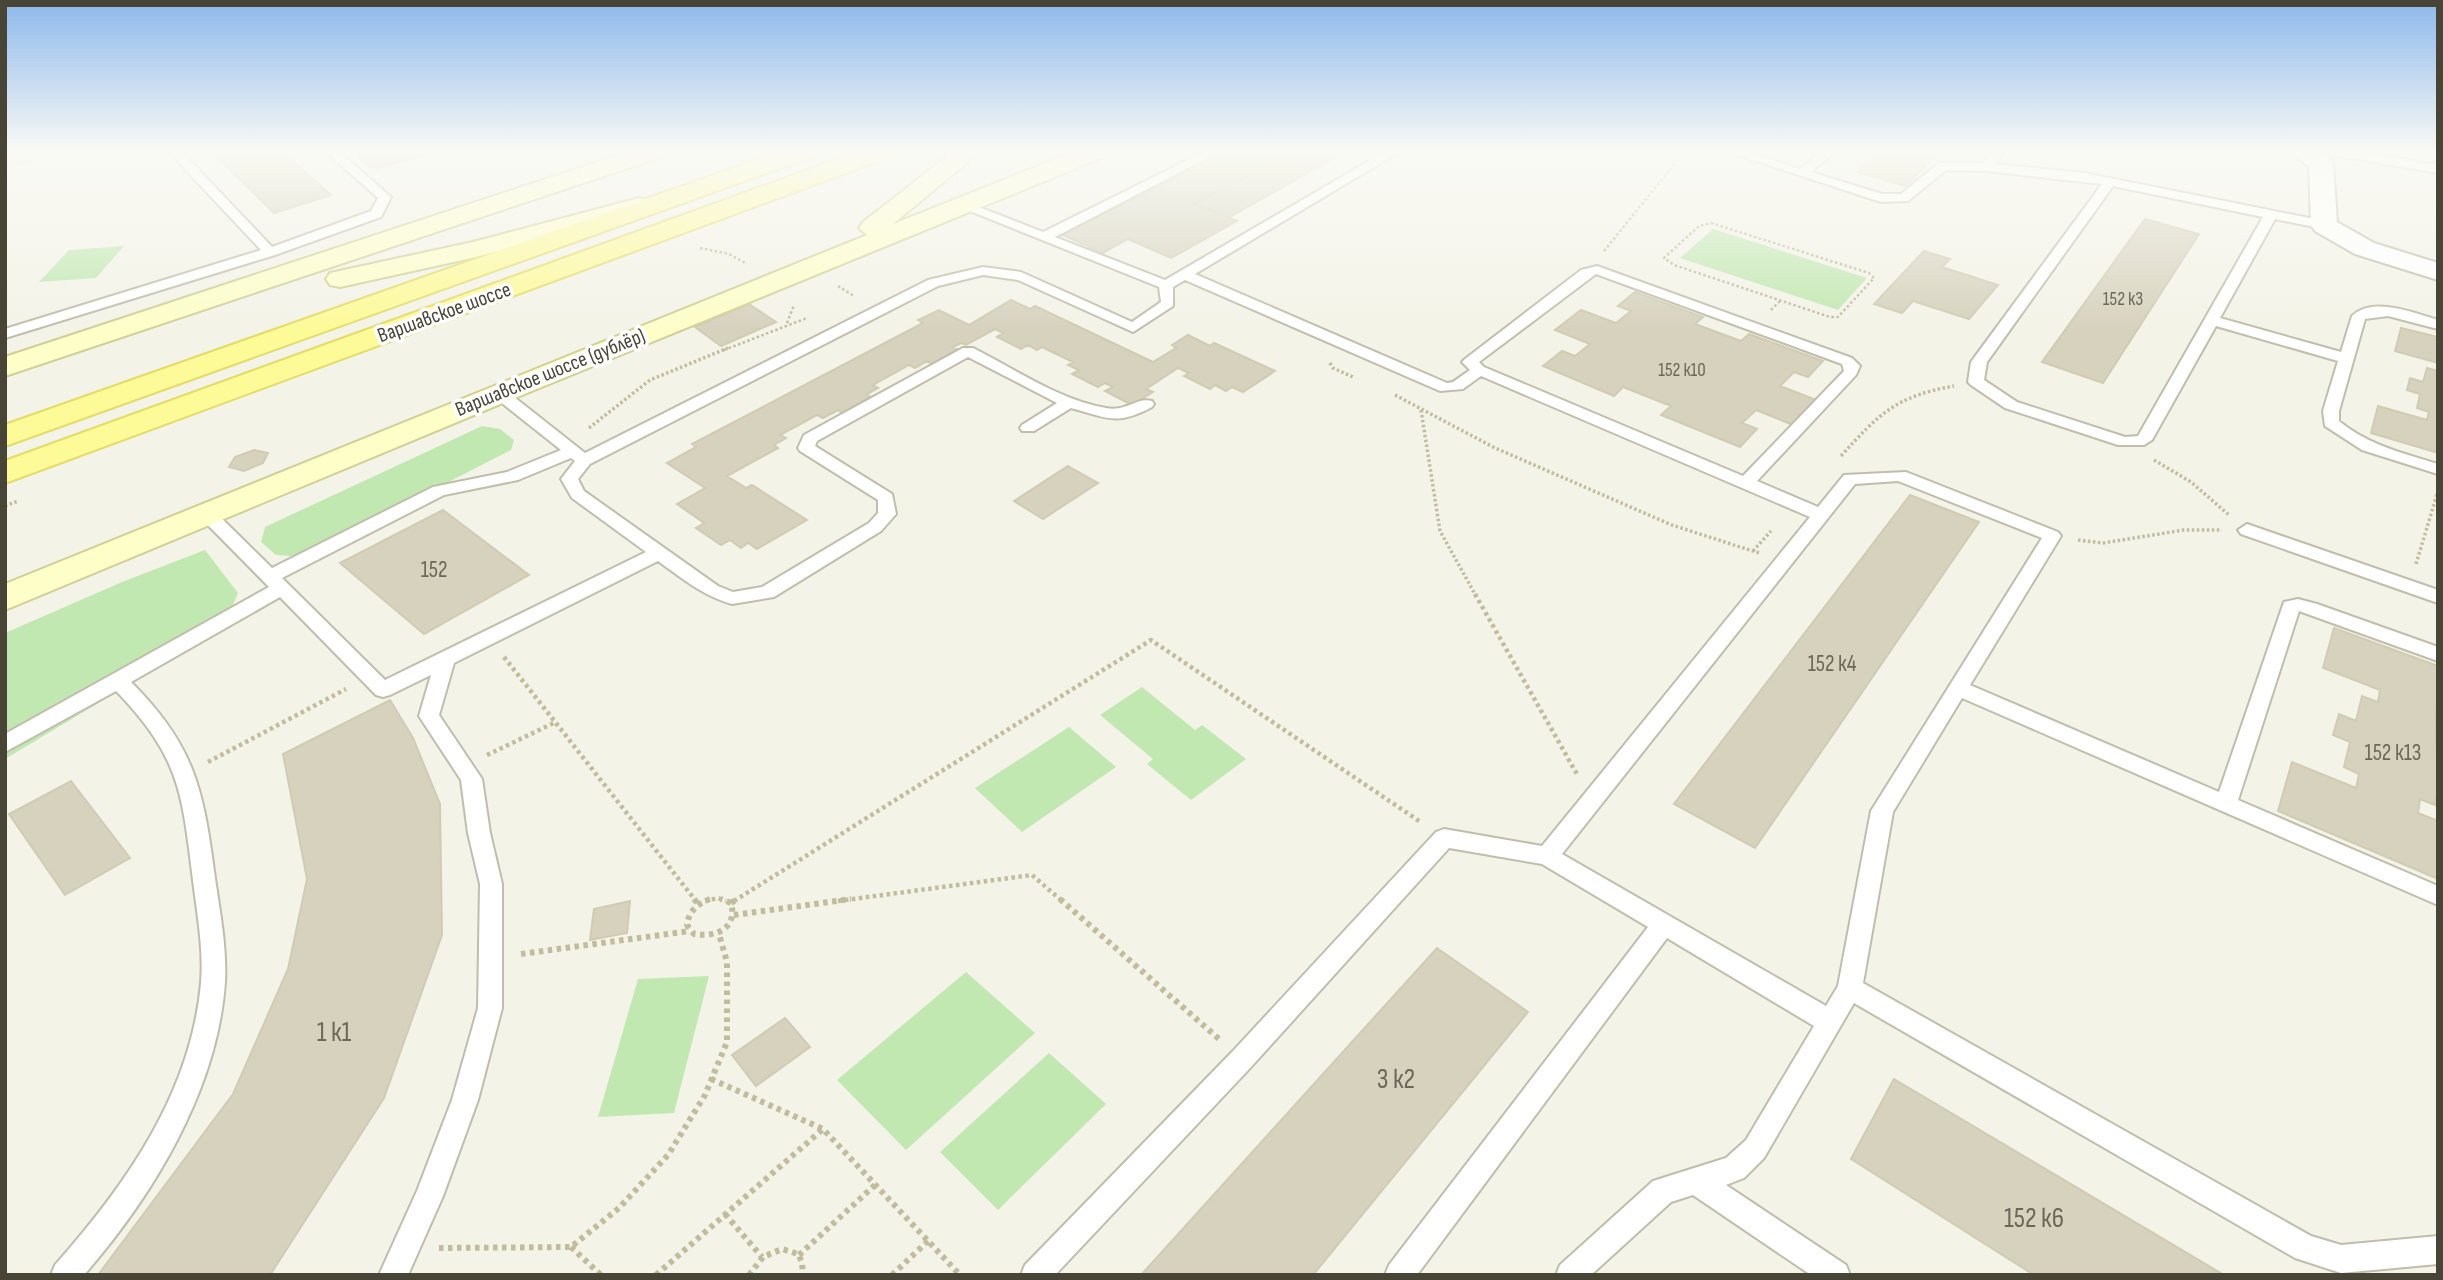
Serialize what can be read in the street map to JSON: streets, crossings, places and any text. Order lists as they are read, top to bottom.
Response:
{
  "streets": {
    "main road": ["Варшавское шоссе", "Варшавское шоссе (дублёр)"]
  },
  "house_numbers": [
    "152 к3",
    "152 к10",
    "152",
    "152 к4",
    "152 к13",
    "1 к1",
    "3 к2",
    "152 к6"
  ]
}
